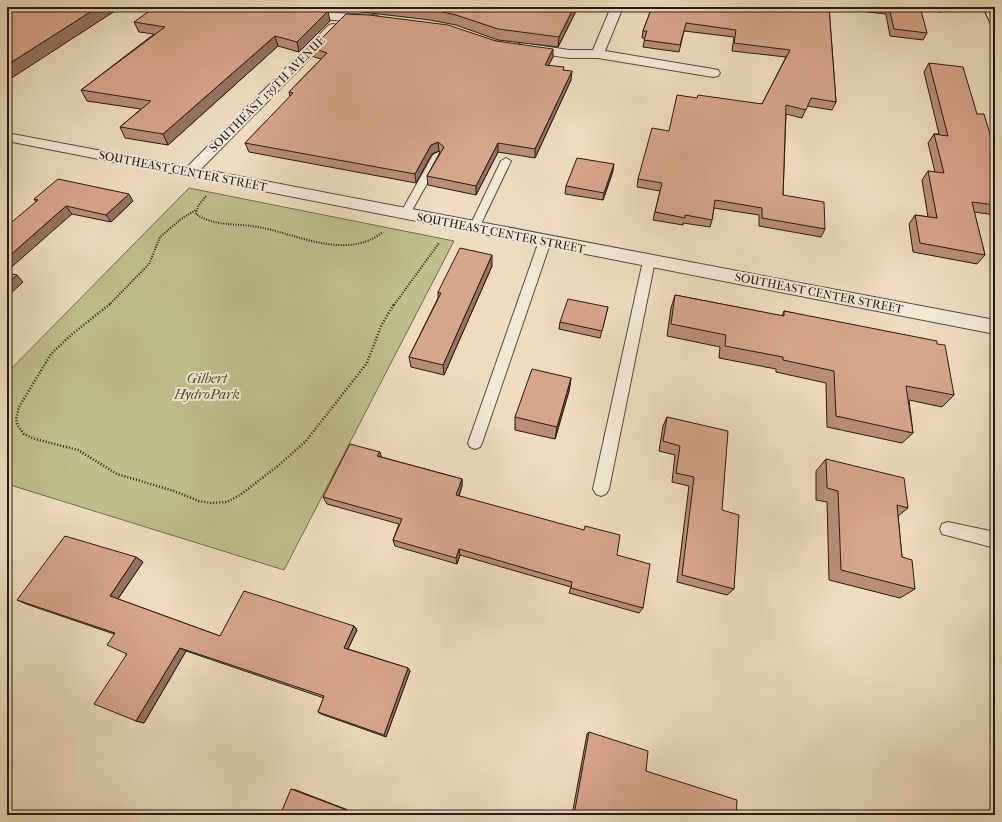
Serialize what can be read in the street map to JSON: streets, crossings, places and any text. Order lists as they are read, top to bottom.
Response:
{
  "streets": {
    "street": ["SOUTHEAST 139TH AVENUE", "SOUTHEAST CENTER STREET"]
  },
  "crossings": [
    ["SOUTHEAST 139TH AVENUE", "SOUTHEAST CENTER STREET"]
  ],
  "parks": ["Gilbert HydroPark"]
}
